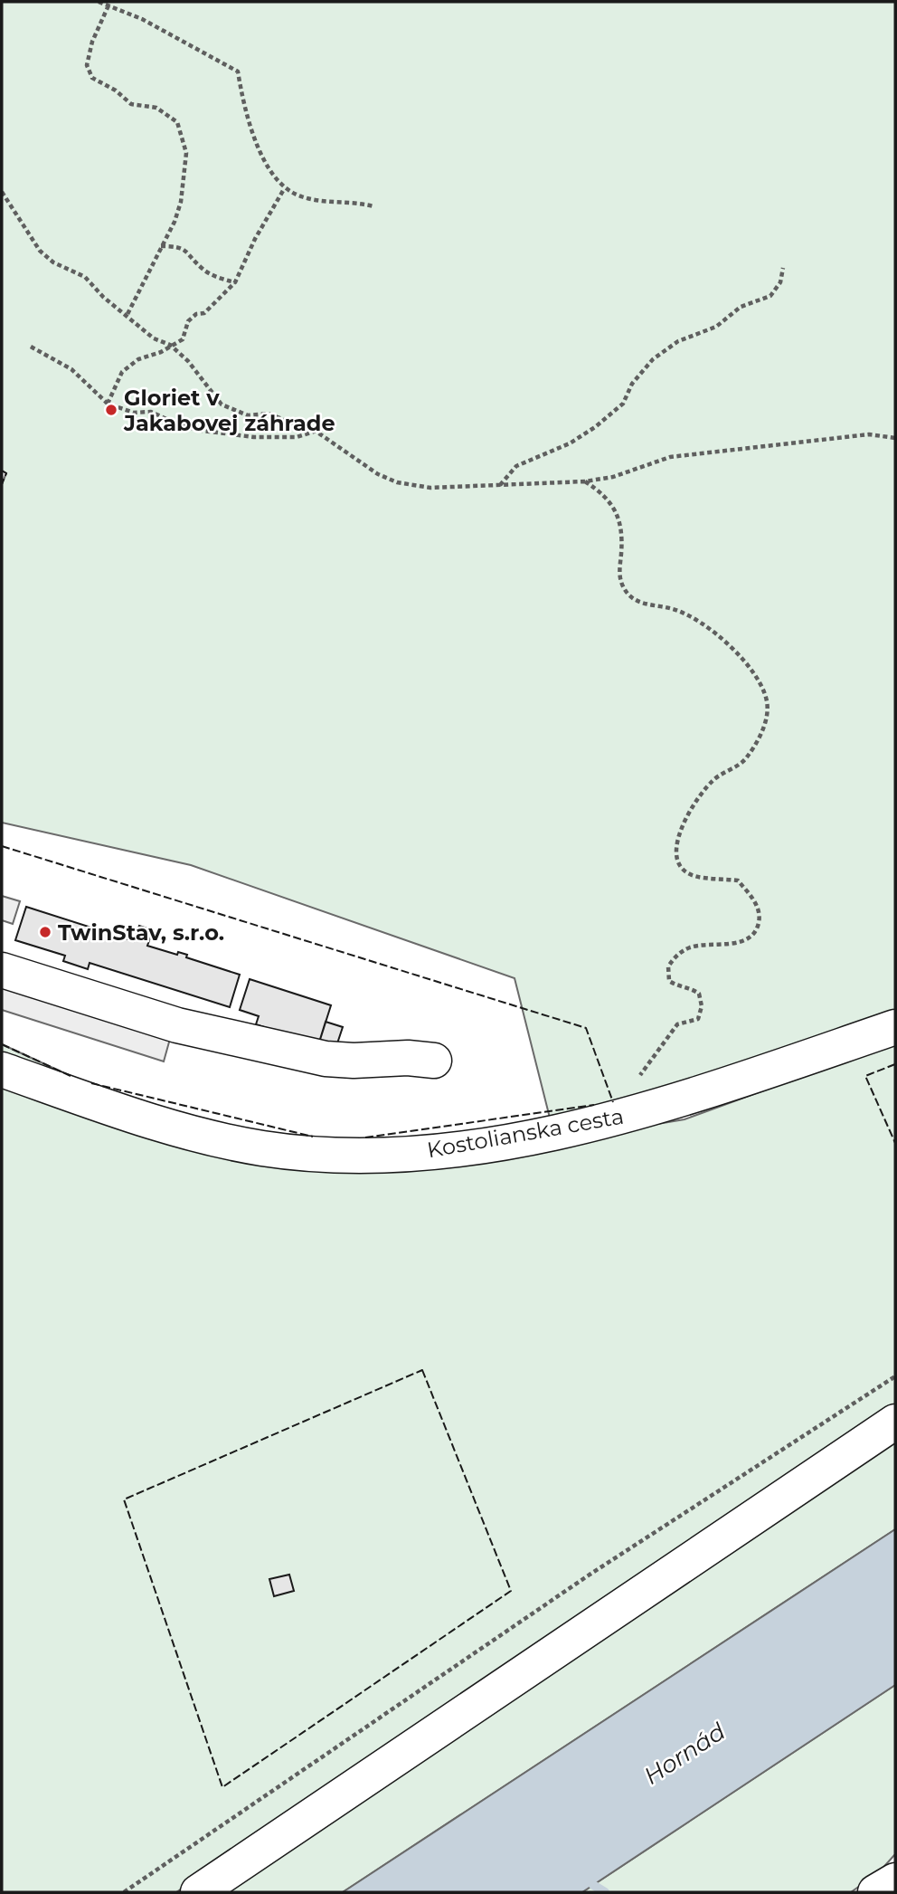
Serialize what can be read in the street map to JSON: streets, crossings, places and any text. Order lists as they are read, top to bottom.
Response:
{
  "streets": {
    "street": ["Kostolianska cesta"]
  },
  "water": ["Hornád"],
  "places": ["Gloriet v Jakabovej záhrade", "TwinStav, s.r.o."]
}
